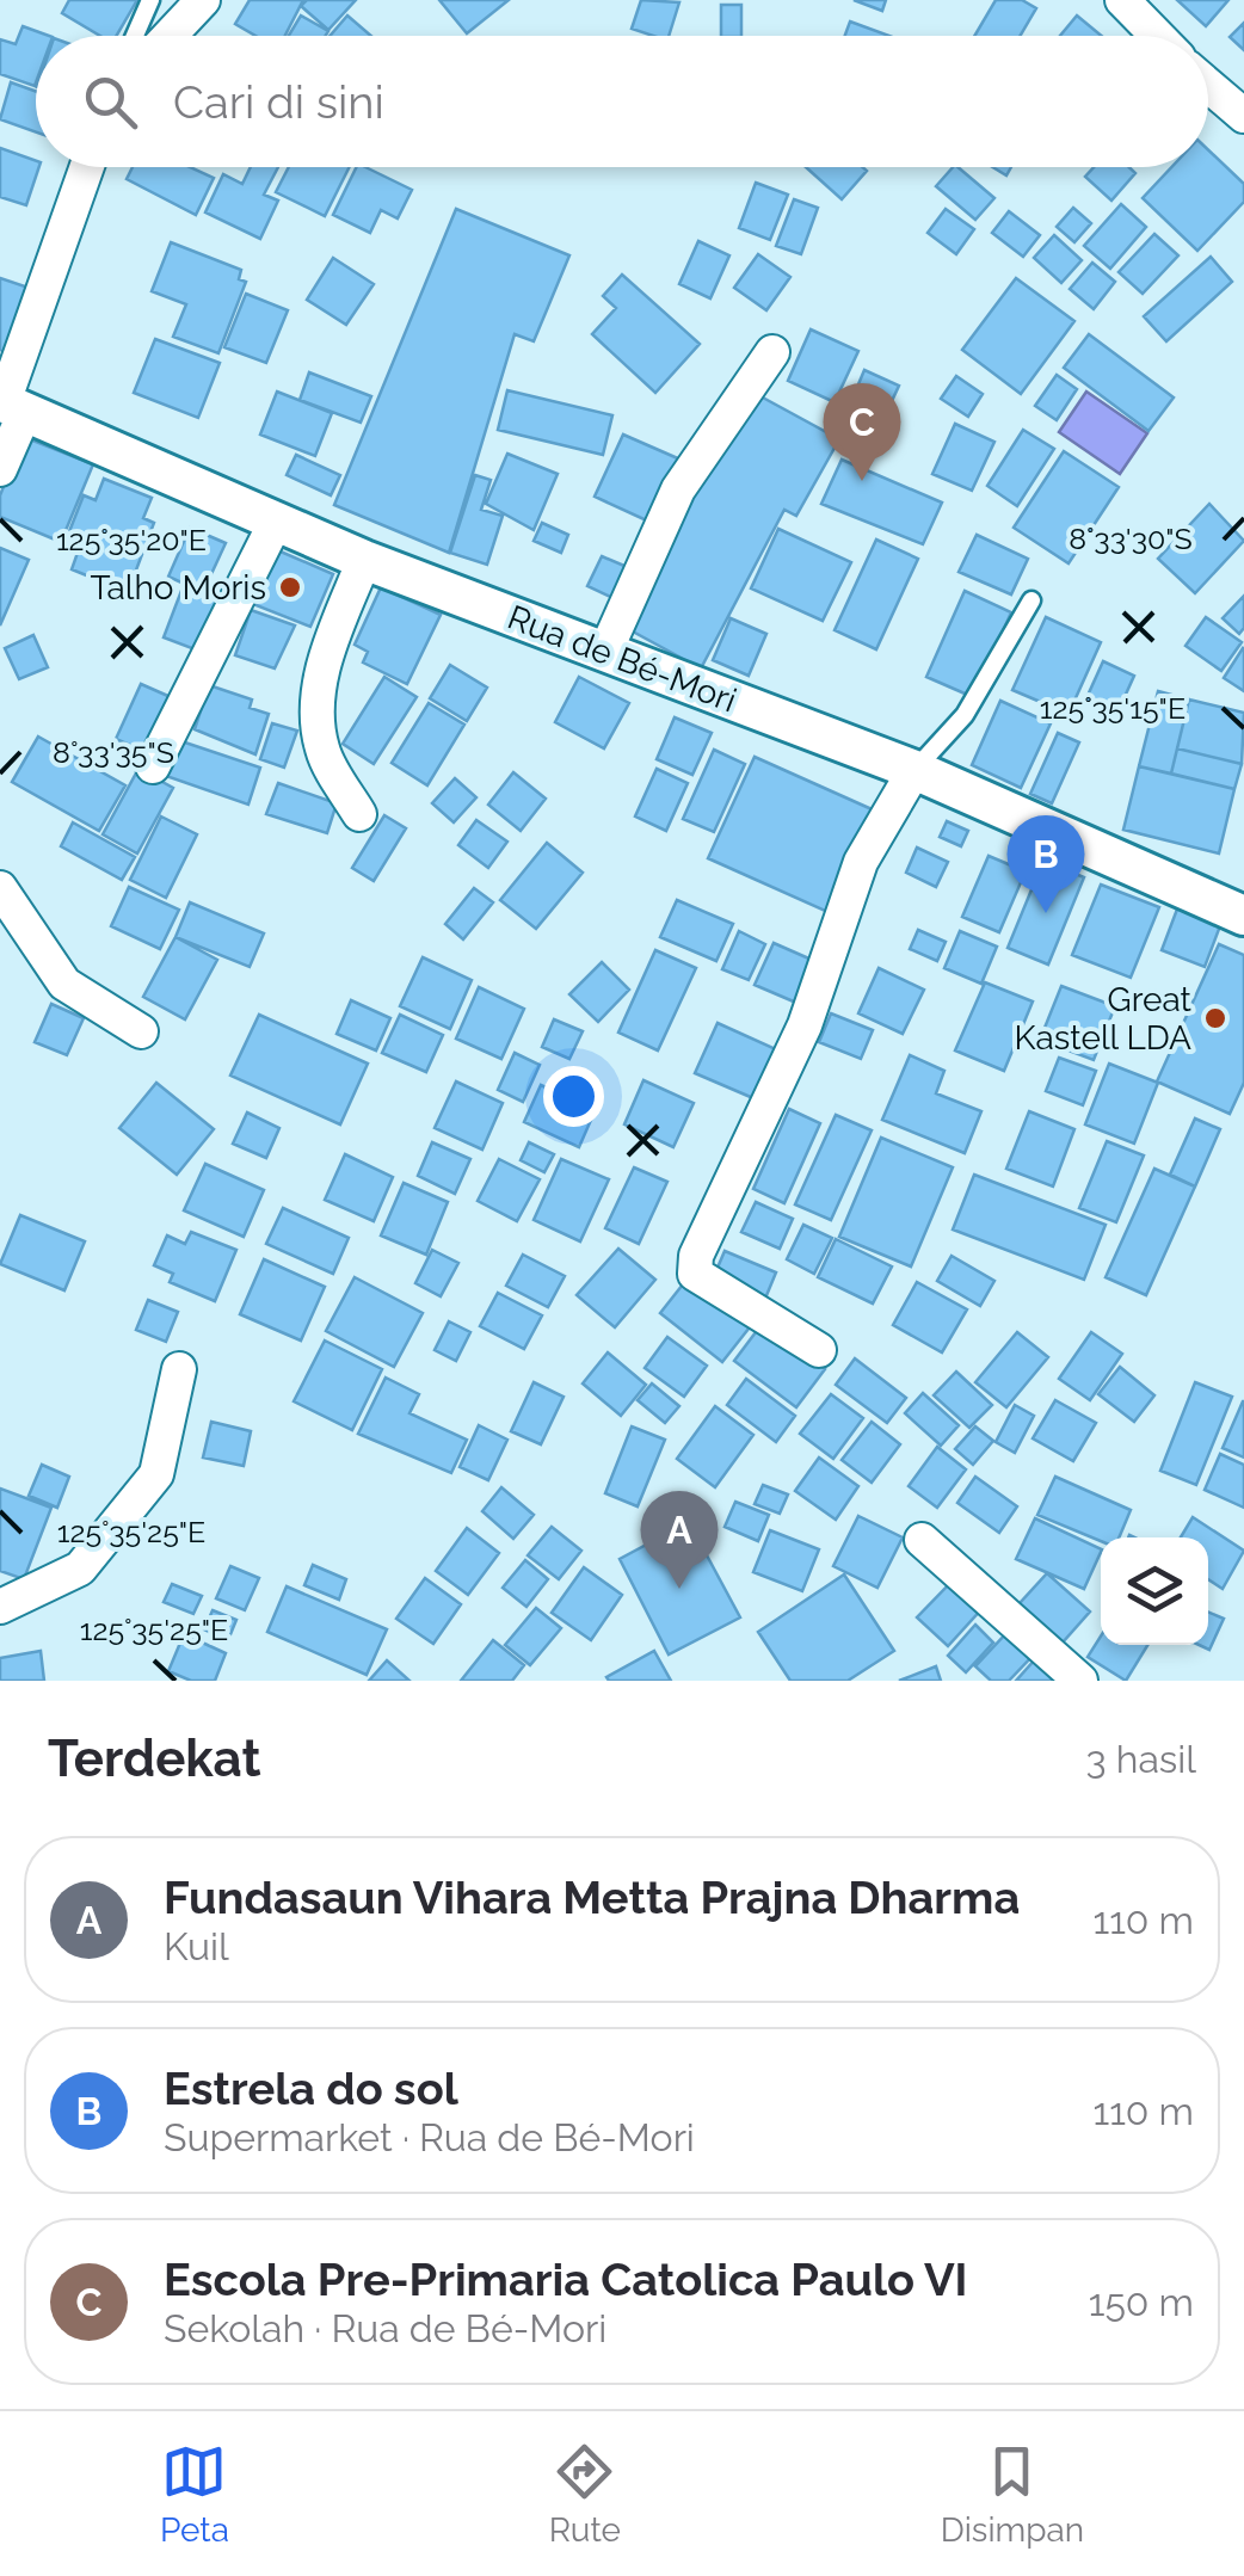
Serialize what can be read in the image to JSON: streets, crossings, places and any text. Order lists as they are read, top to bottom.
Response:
{
  "streets": {
    "street": ["Rua de Bé-Mori"]
  },
  "places": ["Talho Moris", "Great Kastell LDA"],
  "page": {
    "search": "Cari di sini",
    "pins": ["C", "B", "A"],
    "heading": ["Terdekat", "3 hasil"],
    "list": [
      {
        "mark": "A",
        "name": "Fundasaun Vihara Metta Prajna Dharma",
        "note": "Kuil",
        "value": "110 m"
      },
      {
        "mark": "B",
        "name": "Estrela do sol",
        "note": "Supermarket · Rua de Bé-Mori",
        "value": "110 m"
      },
      {
        "mark": "C",
        "name": "Escola Pre-Primaria Catolica Paulo VI",
        "note": "Sekolah · Rua de Bé-Mori",
        "value": "150 m"
      }
    ],
    "nav": ["Peta", "Rute", "Disimpan"]
  },
  "coordinates": [
    "8°33'30\"S",
    "125°35'20\"E",
    "125°35'15\"E",
    "8°33'35\"S",
    "125°35'25\"E"
  ]
}
